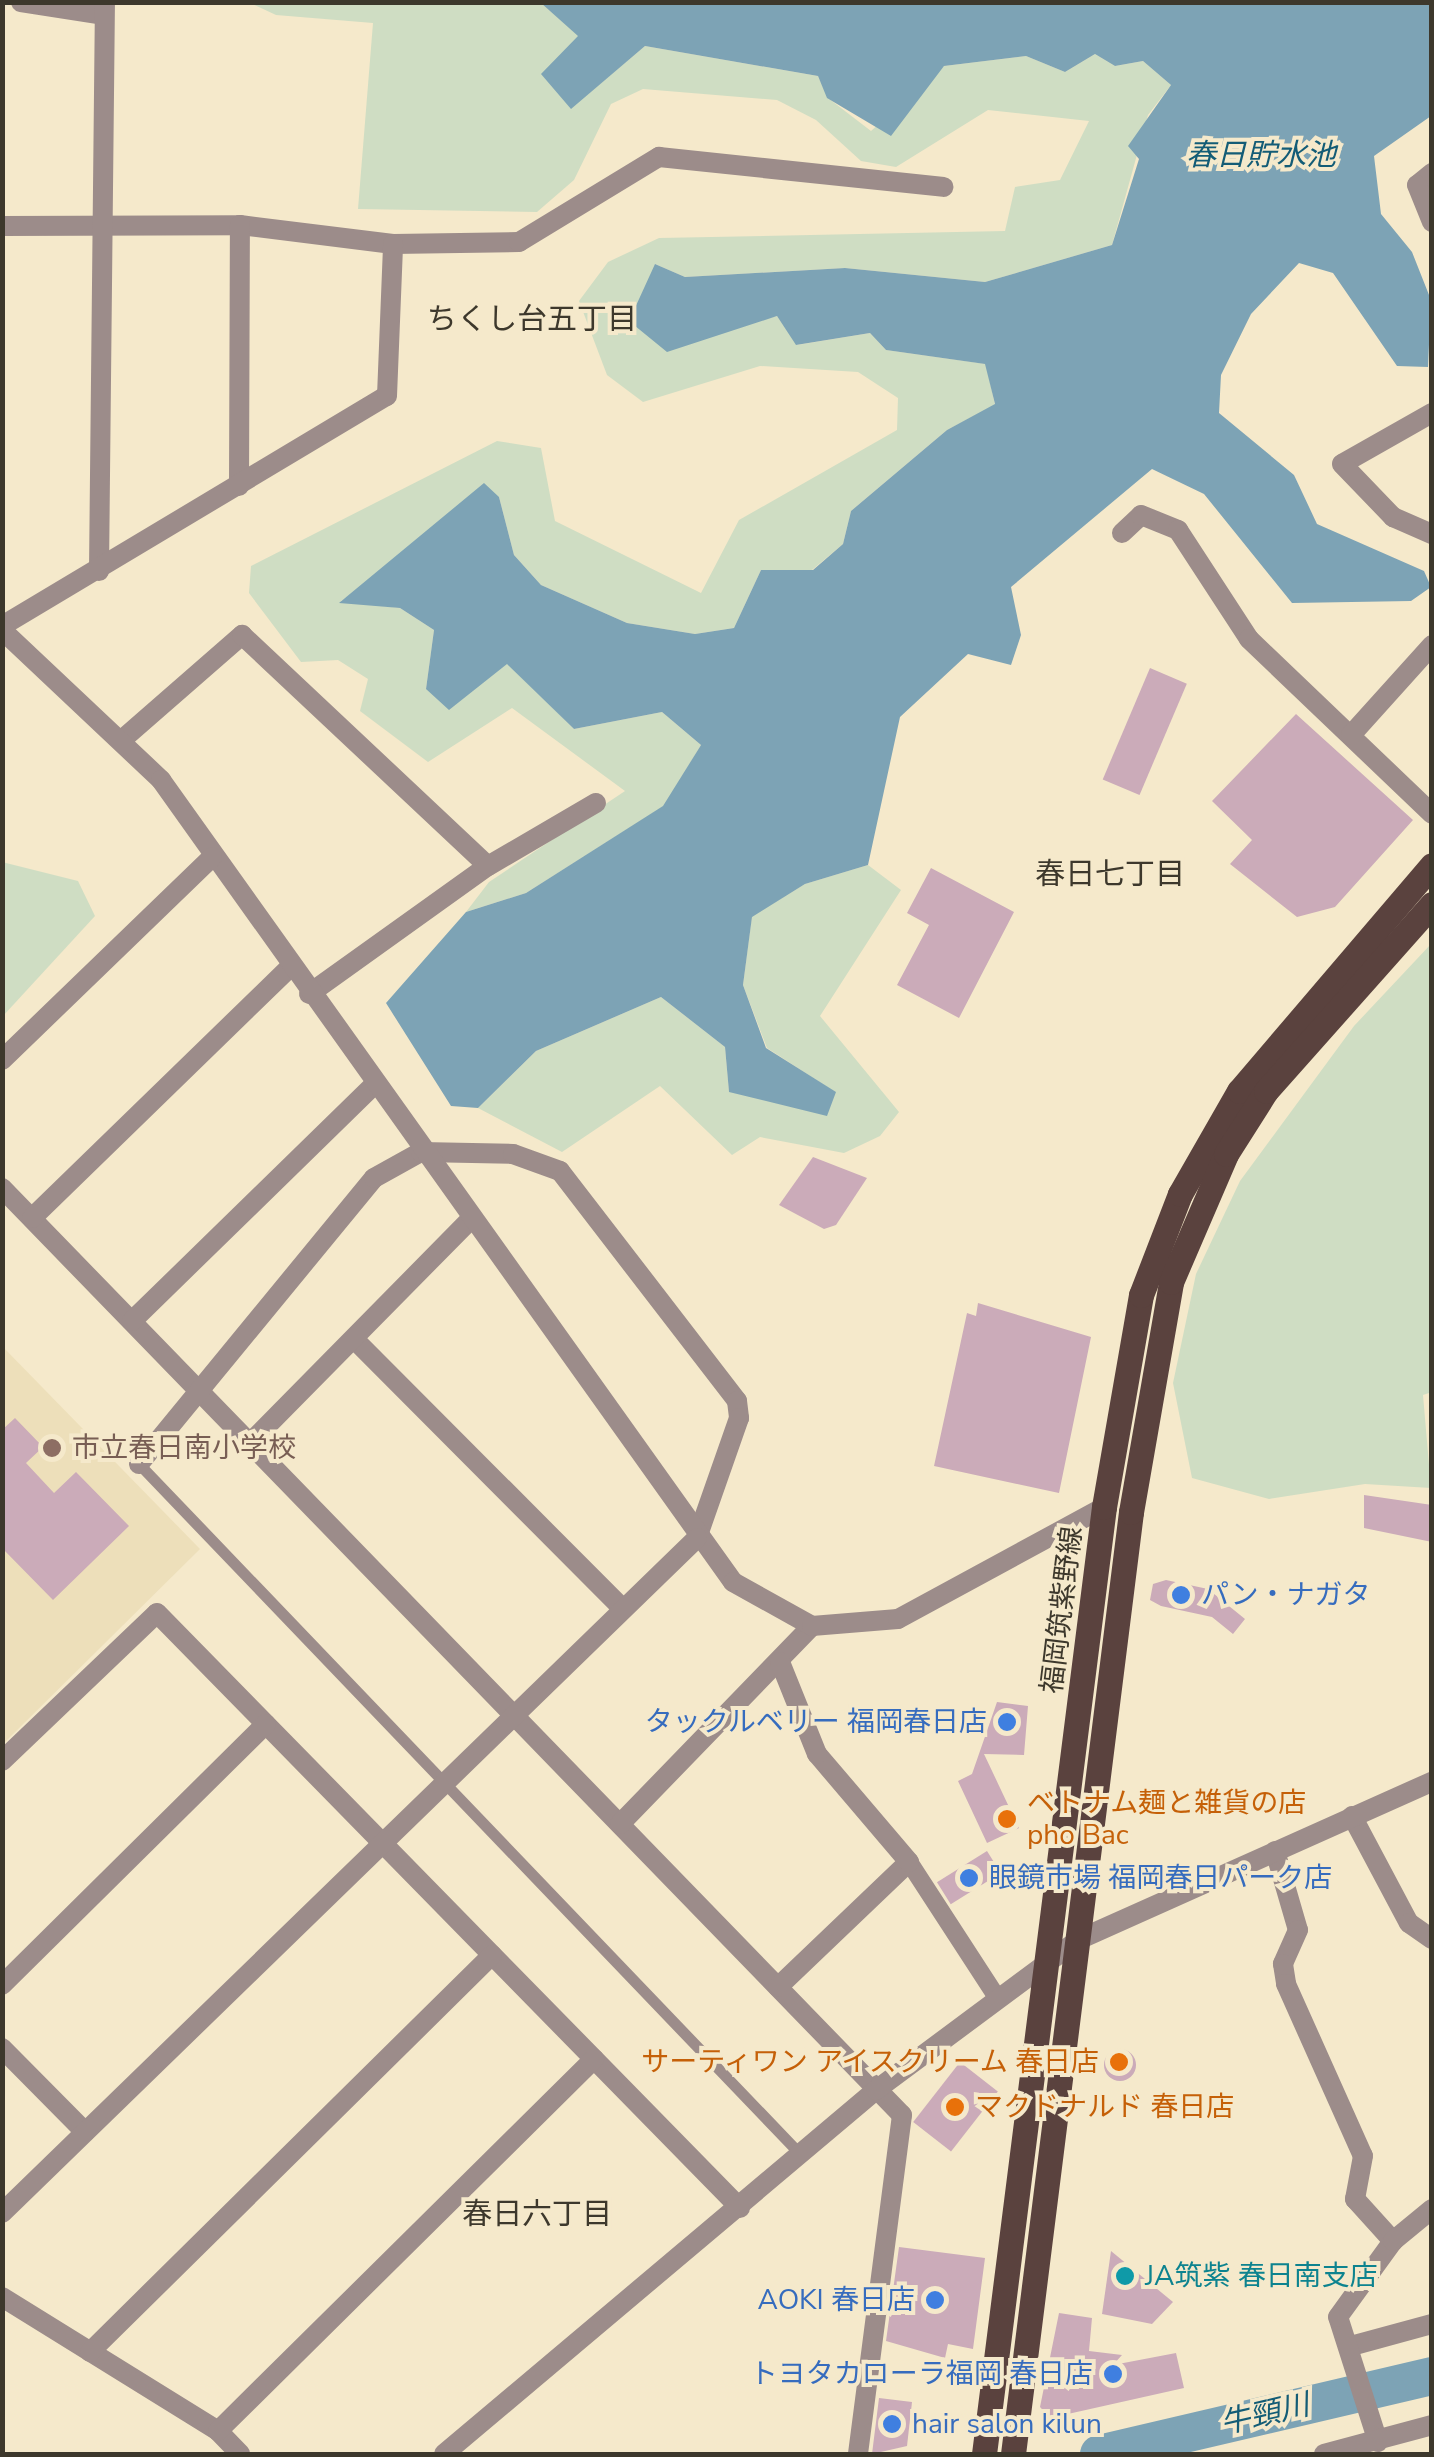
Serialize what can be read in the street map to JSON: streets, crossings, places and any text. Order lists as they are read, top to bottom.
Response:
{
  "streets": {
    "main road": ["福岡筑紫野線"]
  },
  "districts": ["ちくし台五丁目", "春日七丁目", "春日六丁目"],
  "water": ["春日貯水池", "牛頸川"],
  "places": [
    "市立春日南小学校",
    "パン・ナガタ",
    "タックルベリー 福岡春日店",
    "ベトナム麺と雑貨の店 pho Bac",
    "眼鏡市場 福岡春日パーク店",
    "サーティワン アイスクリーム 春日店",
    "マクドナルド 春日店",
    "JA筑紫 春日南支店",
    "AOKI 春日店",
    "トヨタカローラ福岡 春日店",
    "hair salon kilun"
  ]
}
